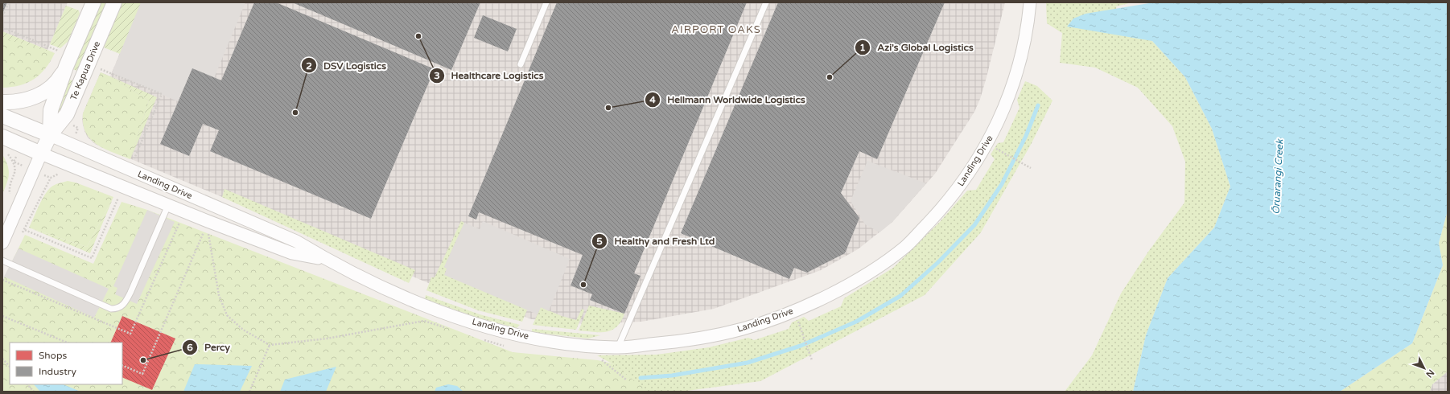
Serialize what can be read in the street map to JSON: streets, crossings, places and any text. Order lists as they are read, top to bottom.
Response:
{
  "streets": {
    "street": ["Te Kapua Drive", "Landing Drive"]
  },
  "crossings": [
    ["Te Kapua Drive", "Landing Drive"]
  ],
  "districts": ["AIRPORT OAKS"],
  "water": ["Ōruarangi Creek"],
  "places": [
    "Healthcare Logistics",
    "Azi's Global Logistics",
    "Hellmann Worldwide Logistics",
    "DSV Logistics",
    "Healthy and Fresh Ltd",
    "Percy"
  ],
  "legend": ["Shops", "Industry"],
  "north": "bottom right"
}
